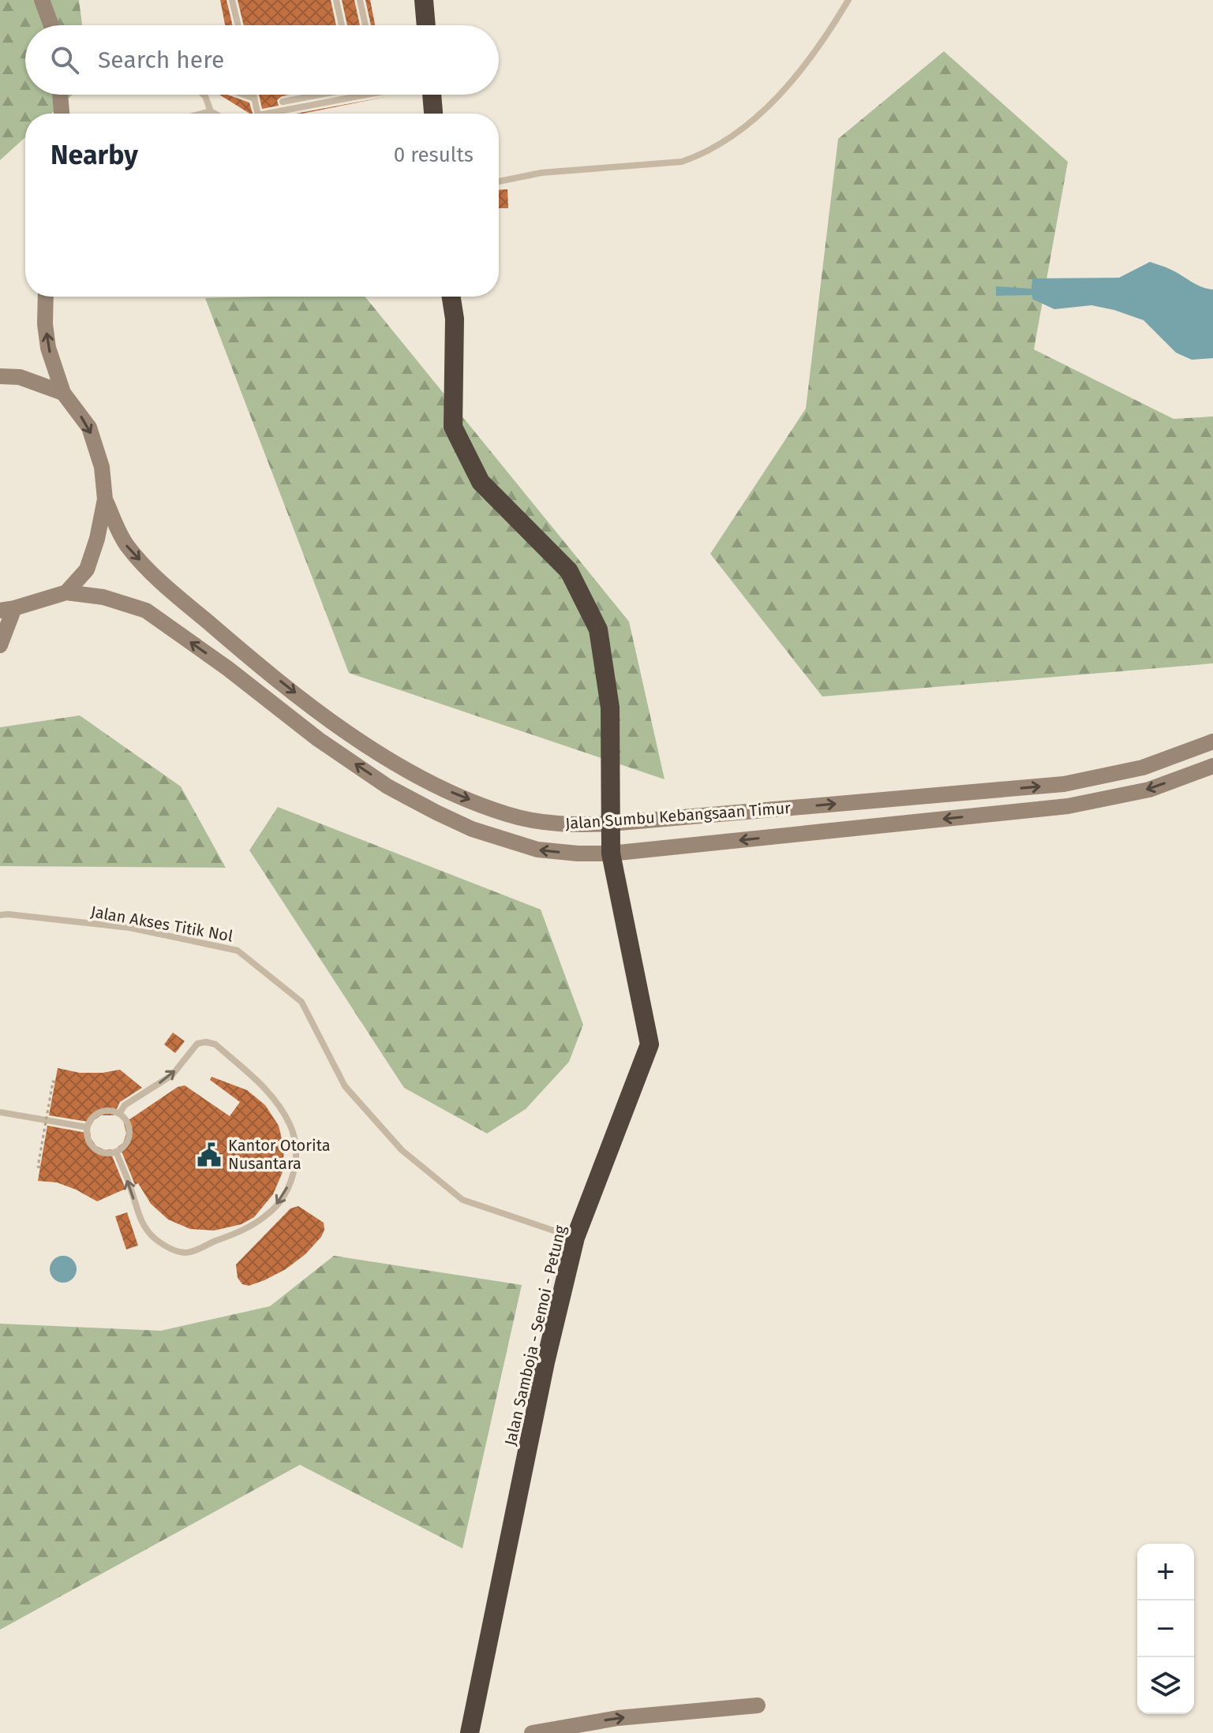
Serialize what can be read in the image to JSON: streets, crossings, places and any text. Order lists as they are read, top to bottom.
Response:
{
  "streets": {
    "highway": ["Jalan Samboja - Semoi - Petung"],
    "street": ["Jalan Sumbu Kebangsaan Timur"],
    "lane": ["Jalan Akses Titik Nol"]
  },
  "crossings": [
    ["Jalan Sumbu Kebangsaan Timur", "Jalan Samboja - Semoi - Petung"],
    ["Jalan Akses Titik Nol", "Jalan Samboja - Semoi - Petung"]
  ],
  "places": {
    "public building": ["Kantor Otorita Nusantara"]
  },
  "page": {
    "search": "Search here",
    "heading": ["Nearby", "0 results"],
    "map_buttons": ["+", "−"]
  }
}
